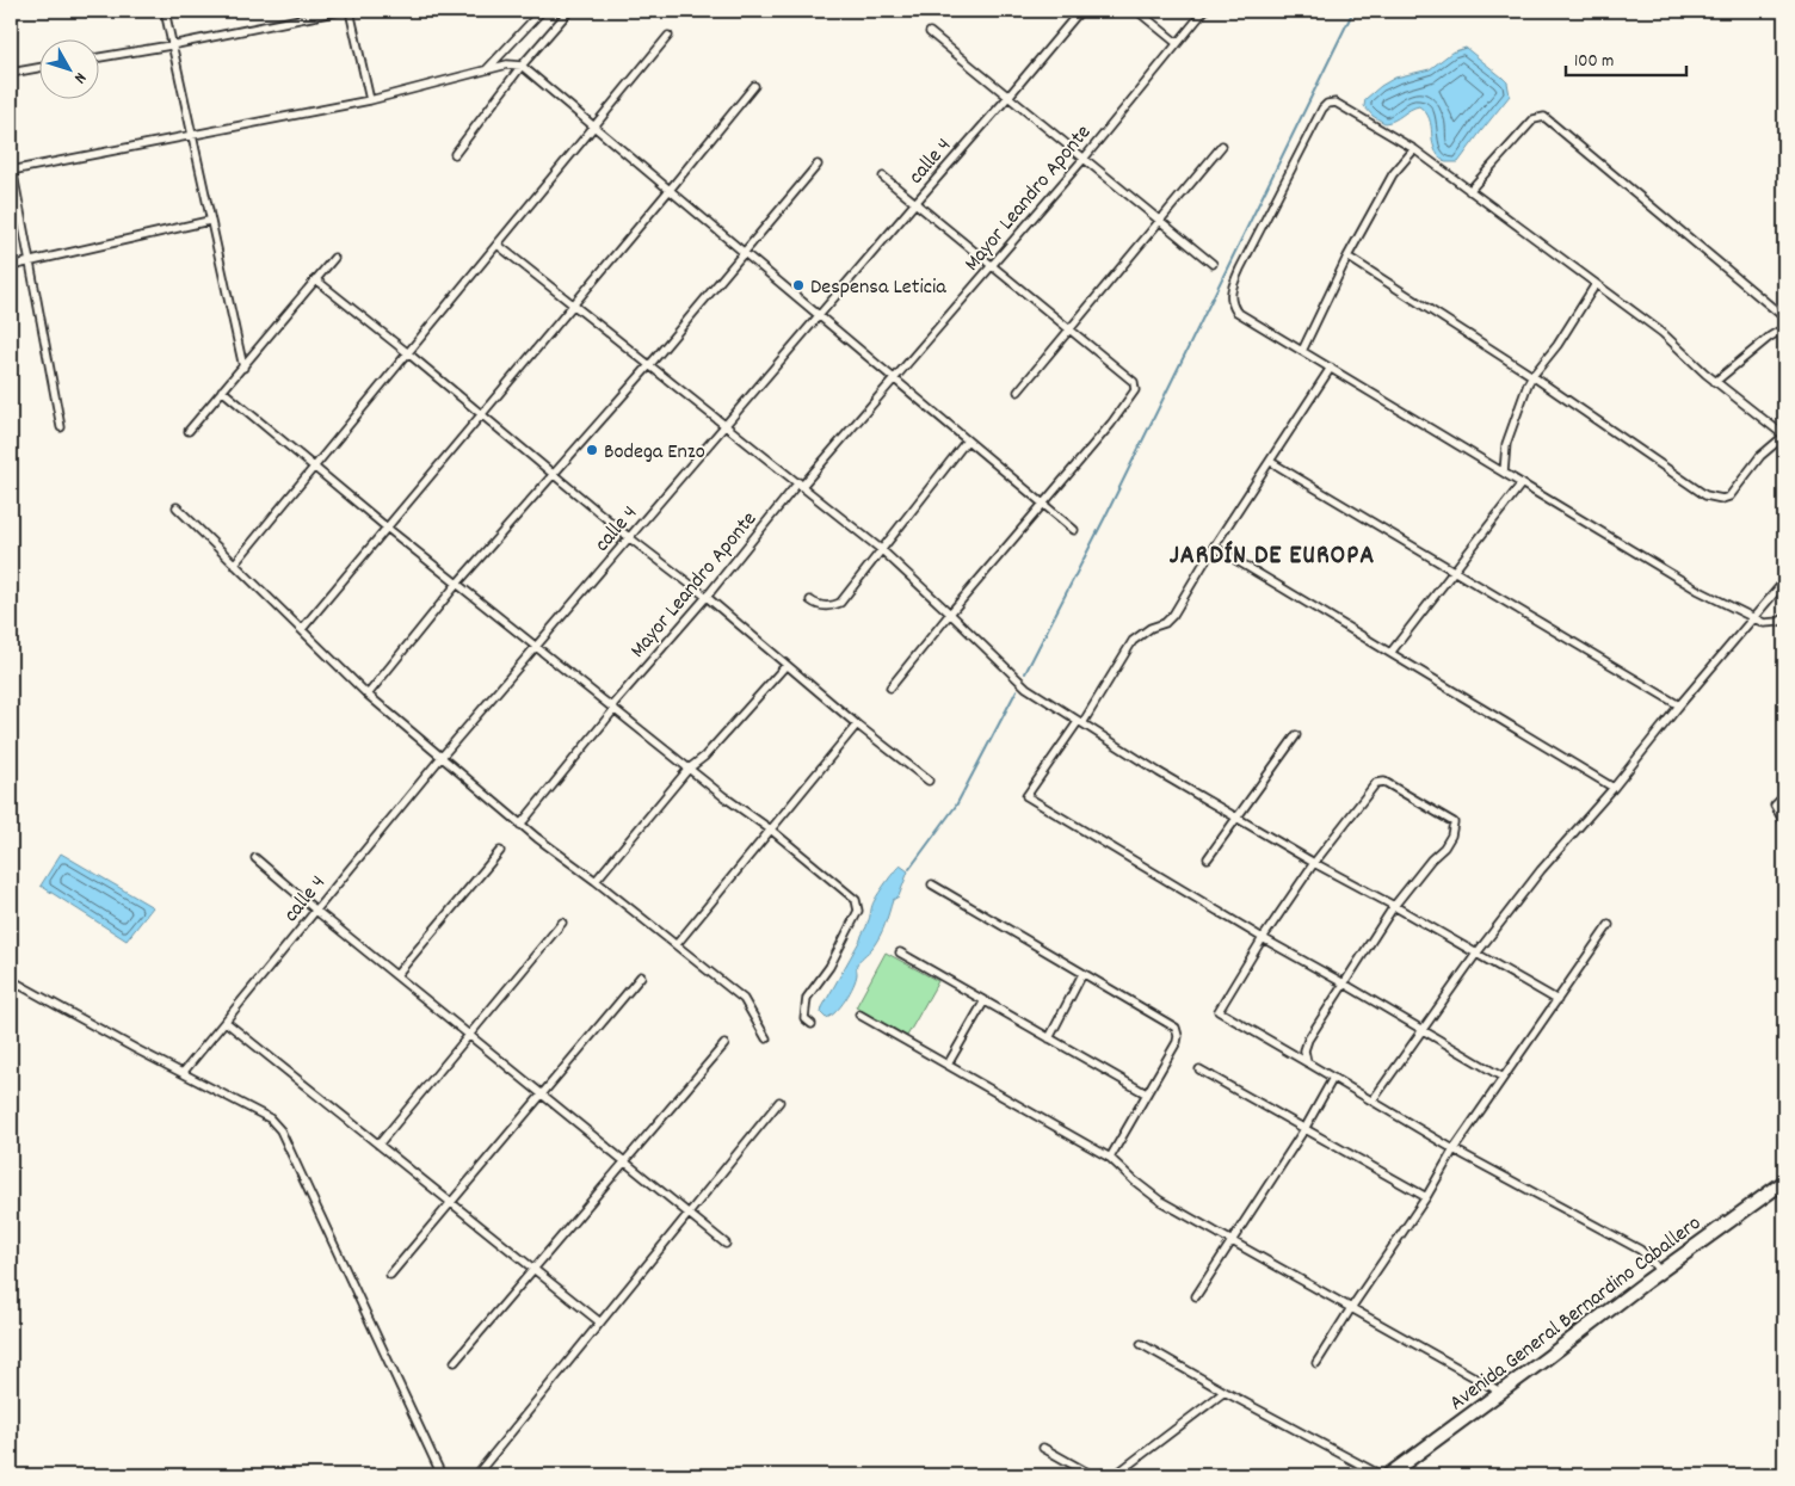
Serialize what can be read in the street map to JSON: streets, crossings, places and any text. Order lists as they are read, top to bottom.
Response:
{
  "streets": {
    "highway": ["Avenida General Bernardino Caballero"],
    "street": ["calle 4", "Mayor Leandro Aponte"]
  },
  "districts": ["JARDÍN DE EUROPA"],
  "places": ["Despensa Leticia", "Bodega Enzo"],
  "scale_bar": "100 m",
  "north": "bottom right"
}
